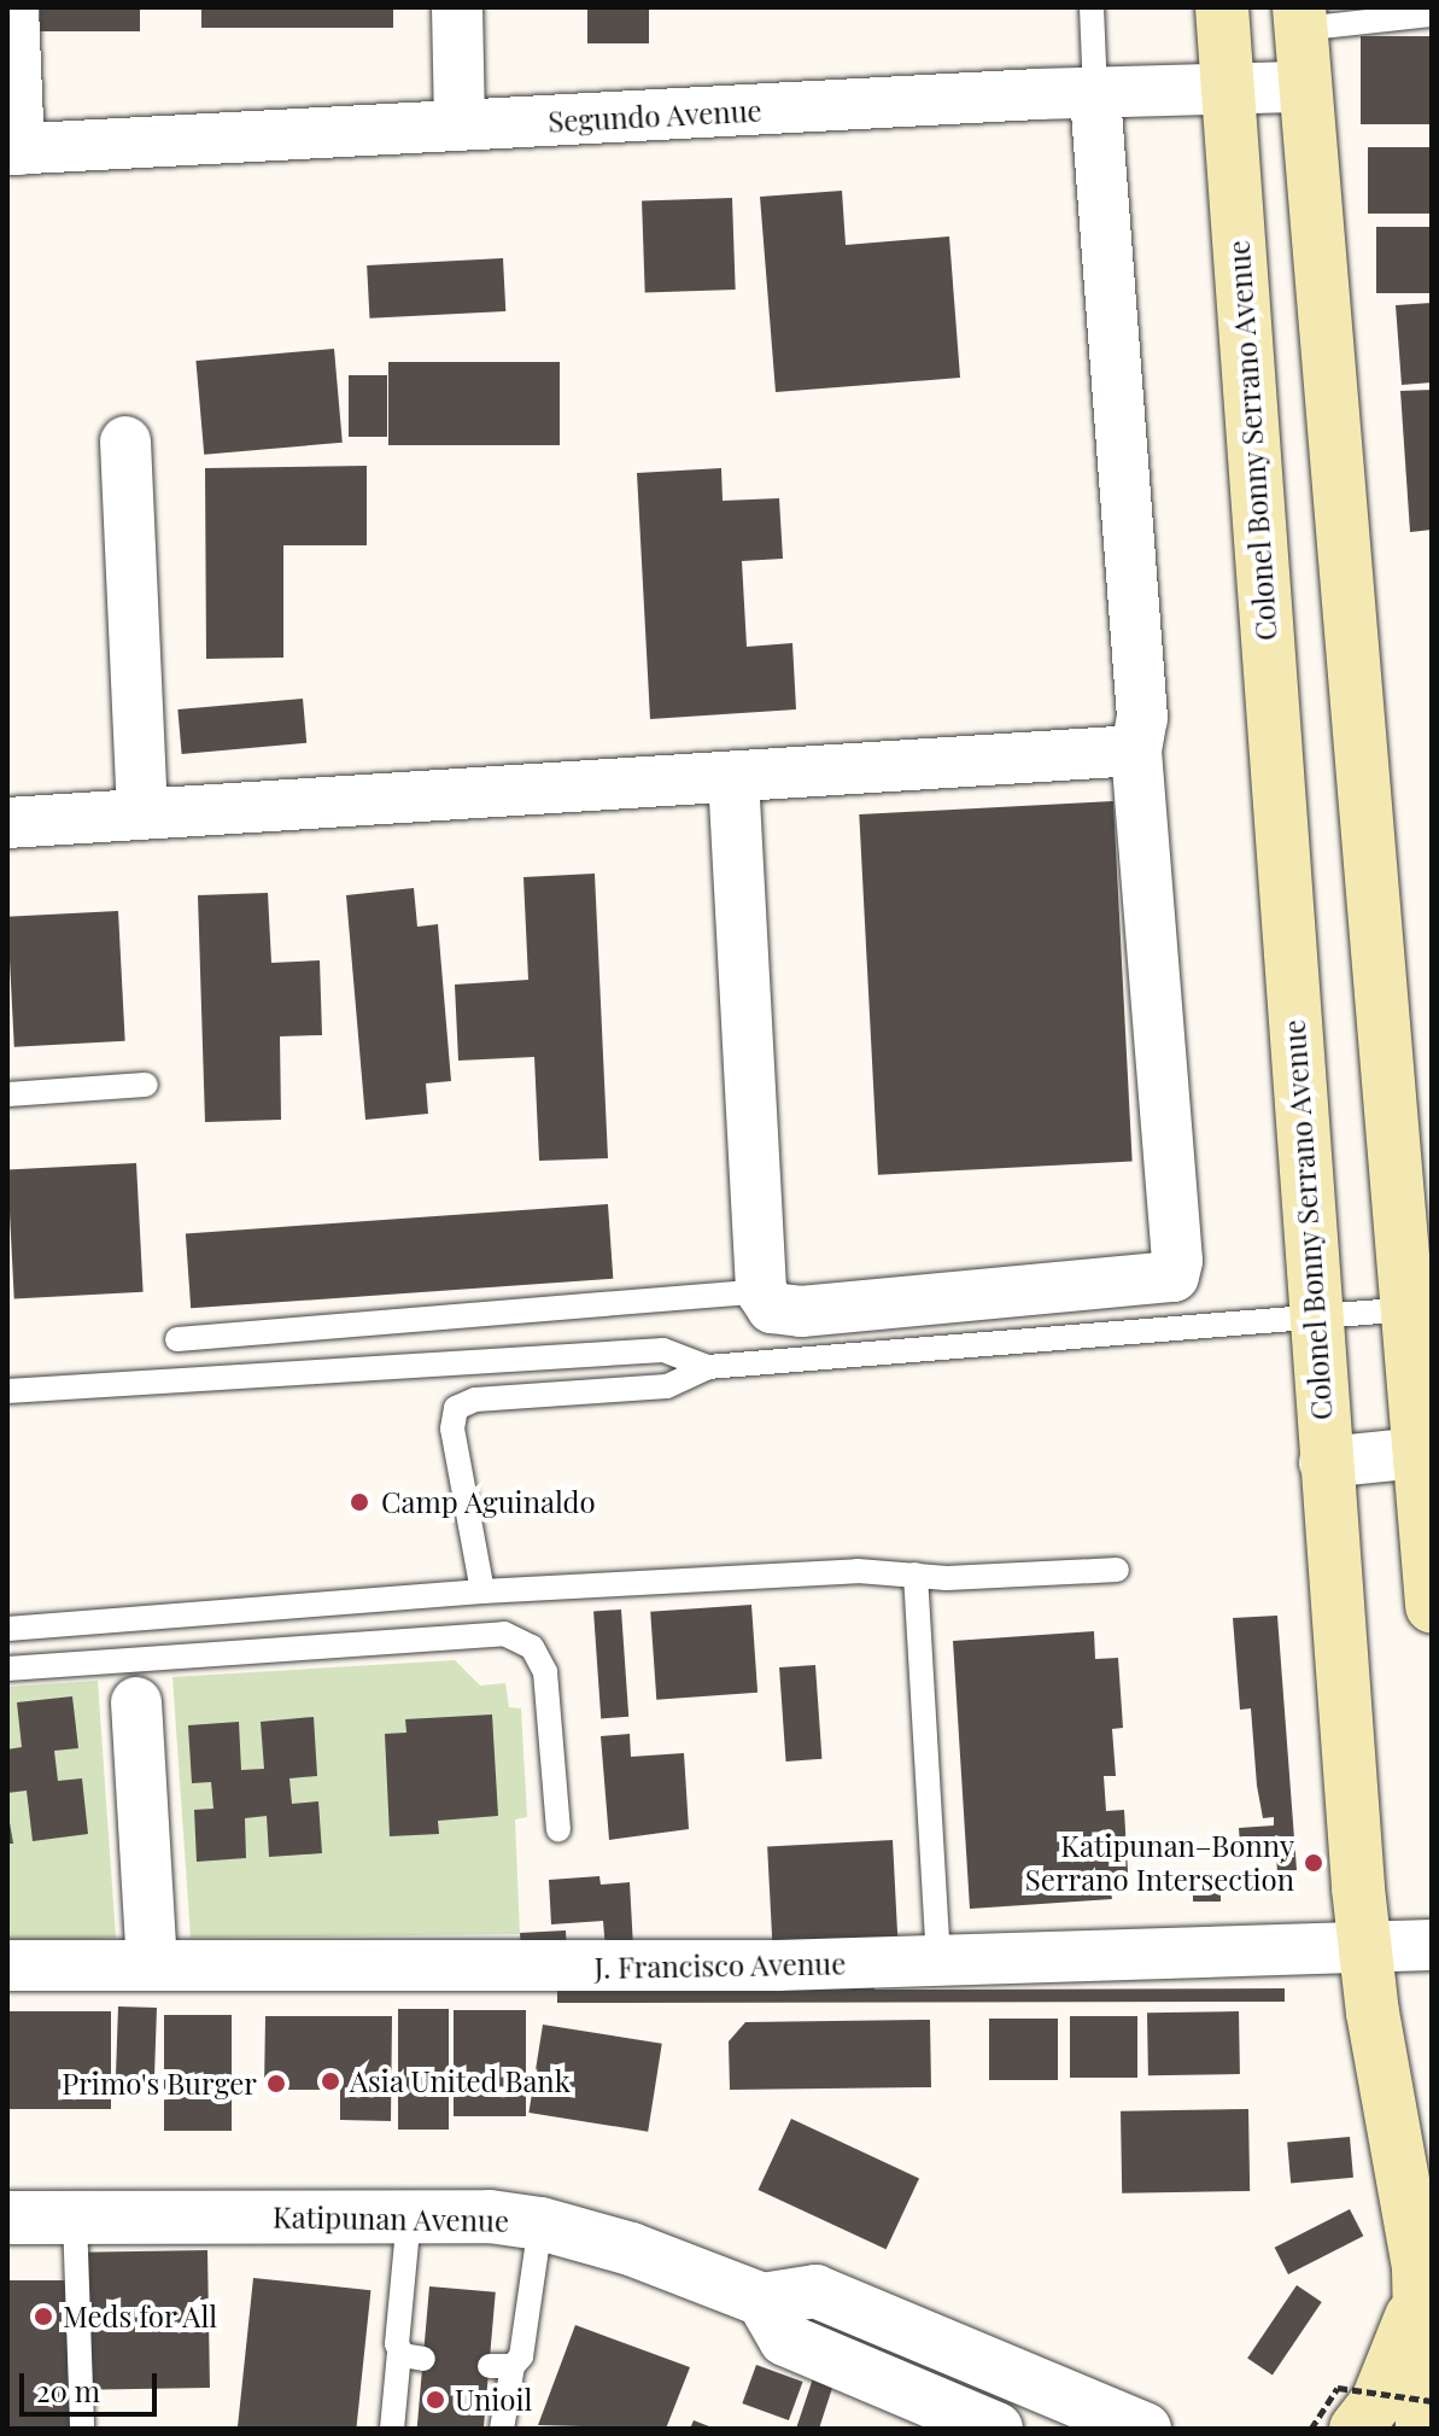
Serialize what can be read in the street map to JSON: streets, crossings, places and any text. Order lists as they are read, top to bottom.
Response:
{
  "streets": {
    "main road": ["Colonel Bonny Serrano Avenue"],
    "street": ["Segundo Avenue", "J. Francisco Avenue", "Katipunan Avenue"]
  },
  "crossings": [
    ["Segundo Avenue", "Colonel Bonny Serrano Avenue"],
    ["Colonel Bonny Serrano Avenue", "J. Francisco Avenue"]
  ],
  "places": [
    "Camp Aguinaldo",
    "Katipunan–Bonny Serrano Intersection",
    "Asia United Bank",
    "Primo's Burger",
    "Meds for All",
    "Unioil"
  ],
  "scale_bar": "20 m"
}
